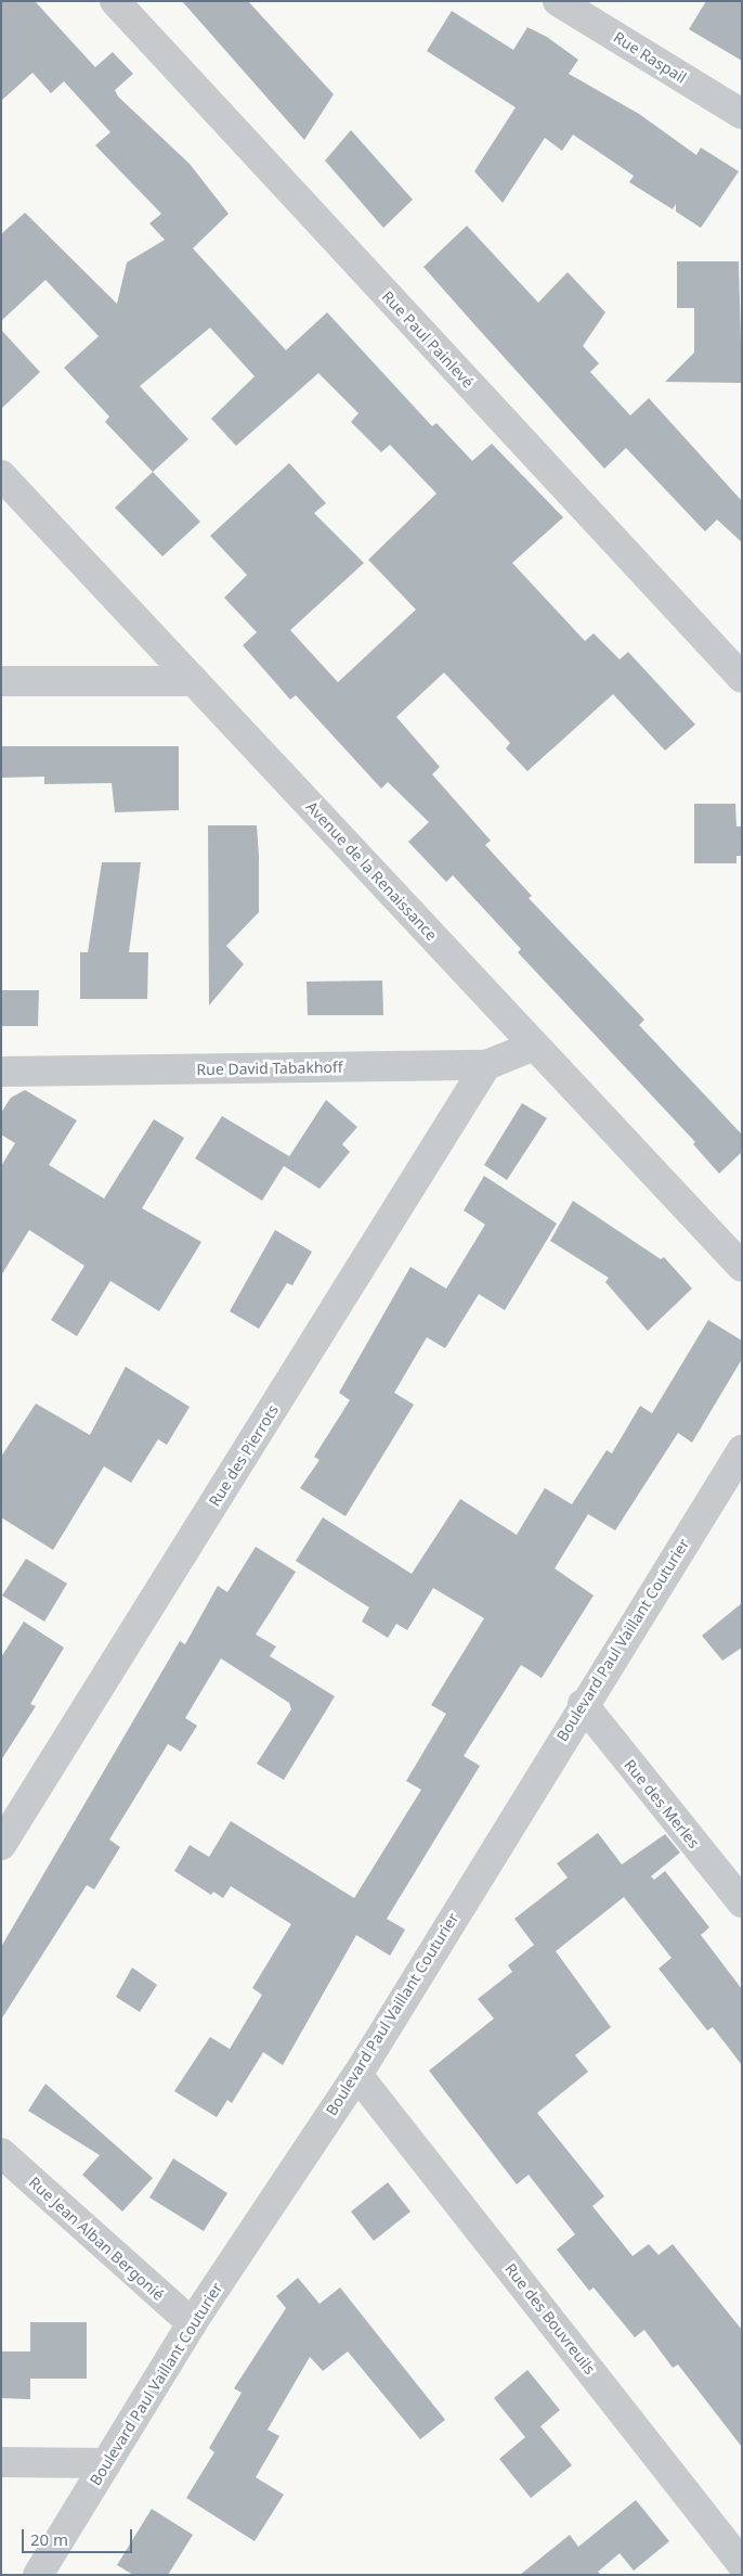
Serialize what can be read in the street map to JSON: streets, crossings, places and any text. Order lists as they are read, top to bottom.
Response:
{
  "streets": {
    "street": [
      "Rue Raspail",
      "Rue Paul Painlevé",
      "Avenue de la Renaissance",
      "Rue David Tabakhoff",
      "Rue des Pierrots",
      "Boulevard Paul Vaillant Couturier",
      "Rue des Merles",
      "Rue Jean Alban Bergonié",
      "Rue des Bouvreuils"
    ]
  },
  "crossings": [
    ["Avenue de la Renaissance", "Rue David Tabakhoff"],
    ["Rue David Tabakhoff", "Rue des Pierrots"],
    ["Boulevard Paul Vaillant Couturier", "Rue des Merles"],
    ["Boulevard Paul Vaillant Couturier", "Rue Jean Alban Bergonié"],
    ["Boulevard Paul Vaillant Couturier", "Rue des Bouvreuils"]
  ],
  "scale_bar": "20 m"
}
